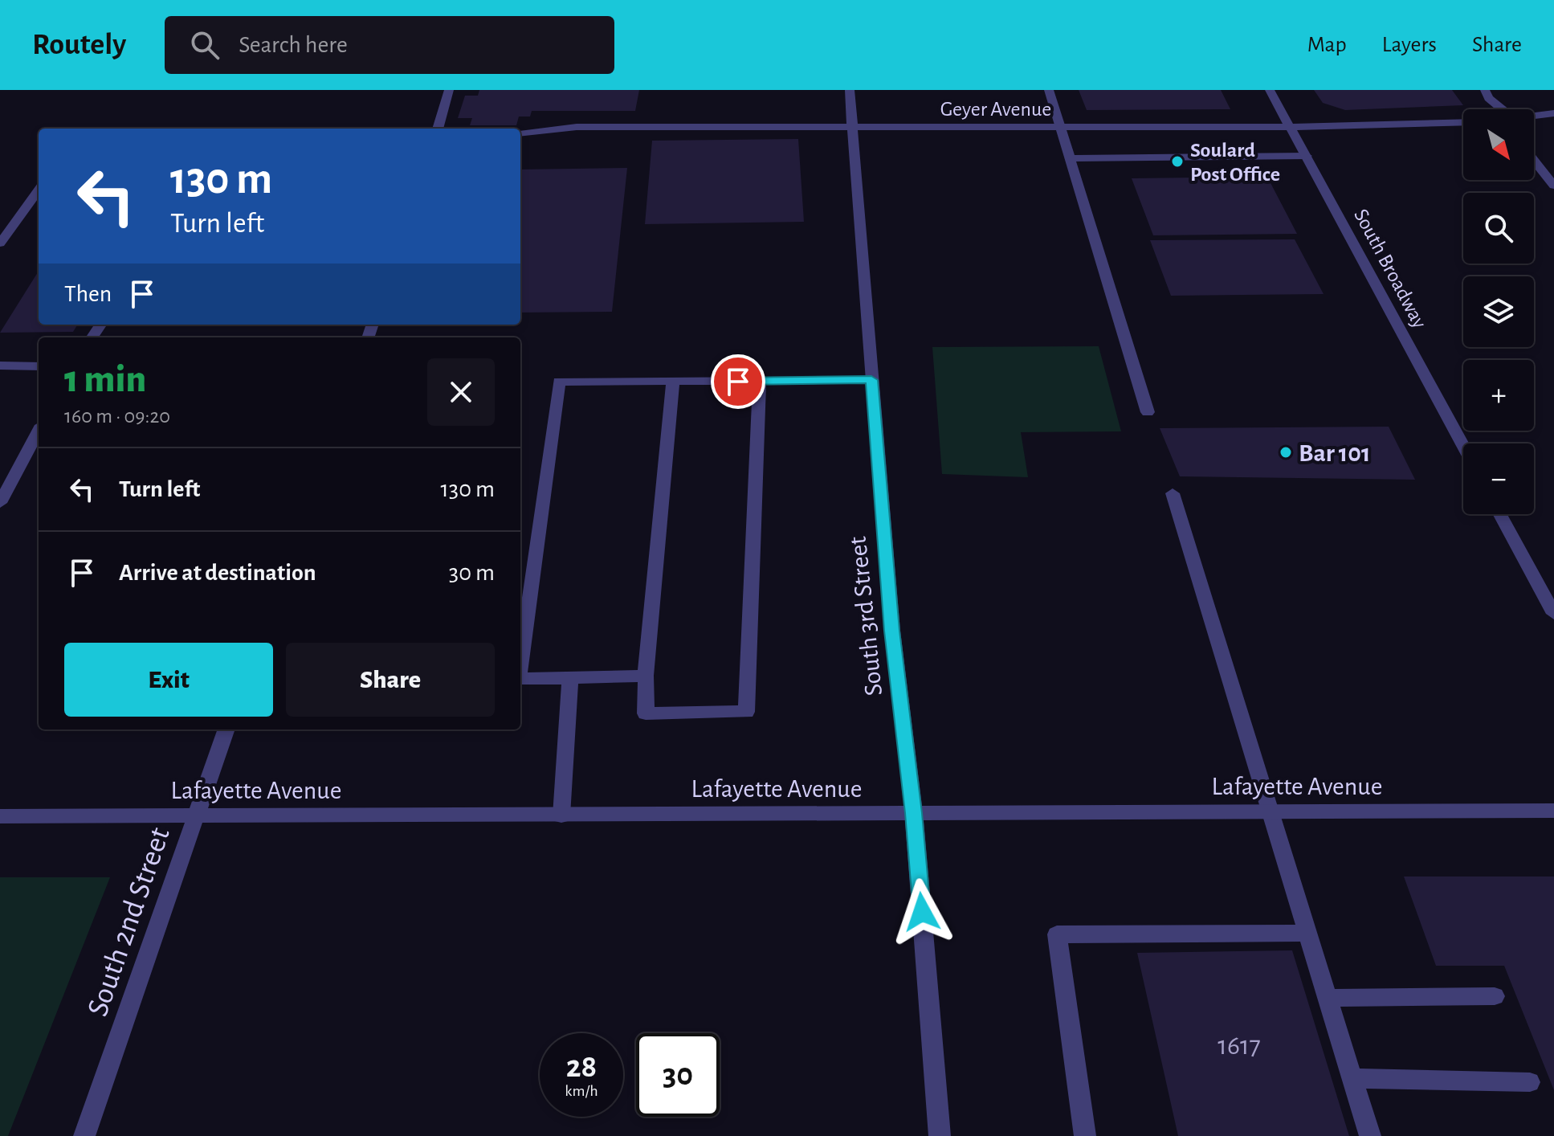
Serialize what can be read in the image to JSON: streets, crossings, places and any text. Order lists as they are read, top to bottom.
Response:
{
  "streets": {
    "street": [
      "Geyer Avenue",
      "South Broadway",
      "South 3rd Street",
      "Lafayette Avenue",
      "South 2nd Street"
    ]
  },
  "crossings": [
    ["Geyer Avenue", "South Broadway"],
    ["Geyer Avenue", "South 3rd Street"],
    ["South 3rd Street", "Lafayette Avenue"],
    ["Lafayette Avenue", "South 2nd Street"]
  ],
  "places": ["Soulard Post Office", "Bar 101"],
  "house_numbers": ["1617"],
  "north": "bottom right",
  "page": {
    "header": "Routely",
    "search": "Search here",
    "nav": ["Map", "Layers", "Share"],
    "map_buttons": ["+", "−"],
    "turn": ["130 m", "Turn left"],
    "then": "Then",
    "heading": ["1 min", "160 m · 09:20"],
    "list": [
      {
        "name": "Turn left",
        "value": "130 m"
      },
      {
        "name": "Arrive at destination",
        "value": "30 m"
      }
    ],
    "buttons": ["Exit", "Share"],
    "speed": "28 km/h",
    "limit": "30"
  }
}
